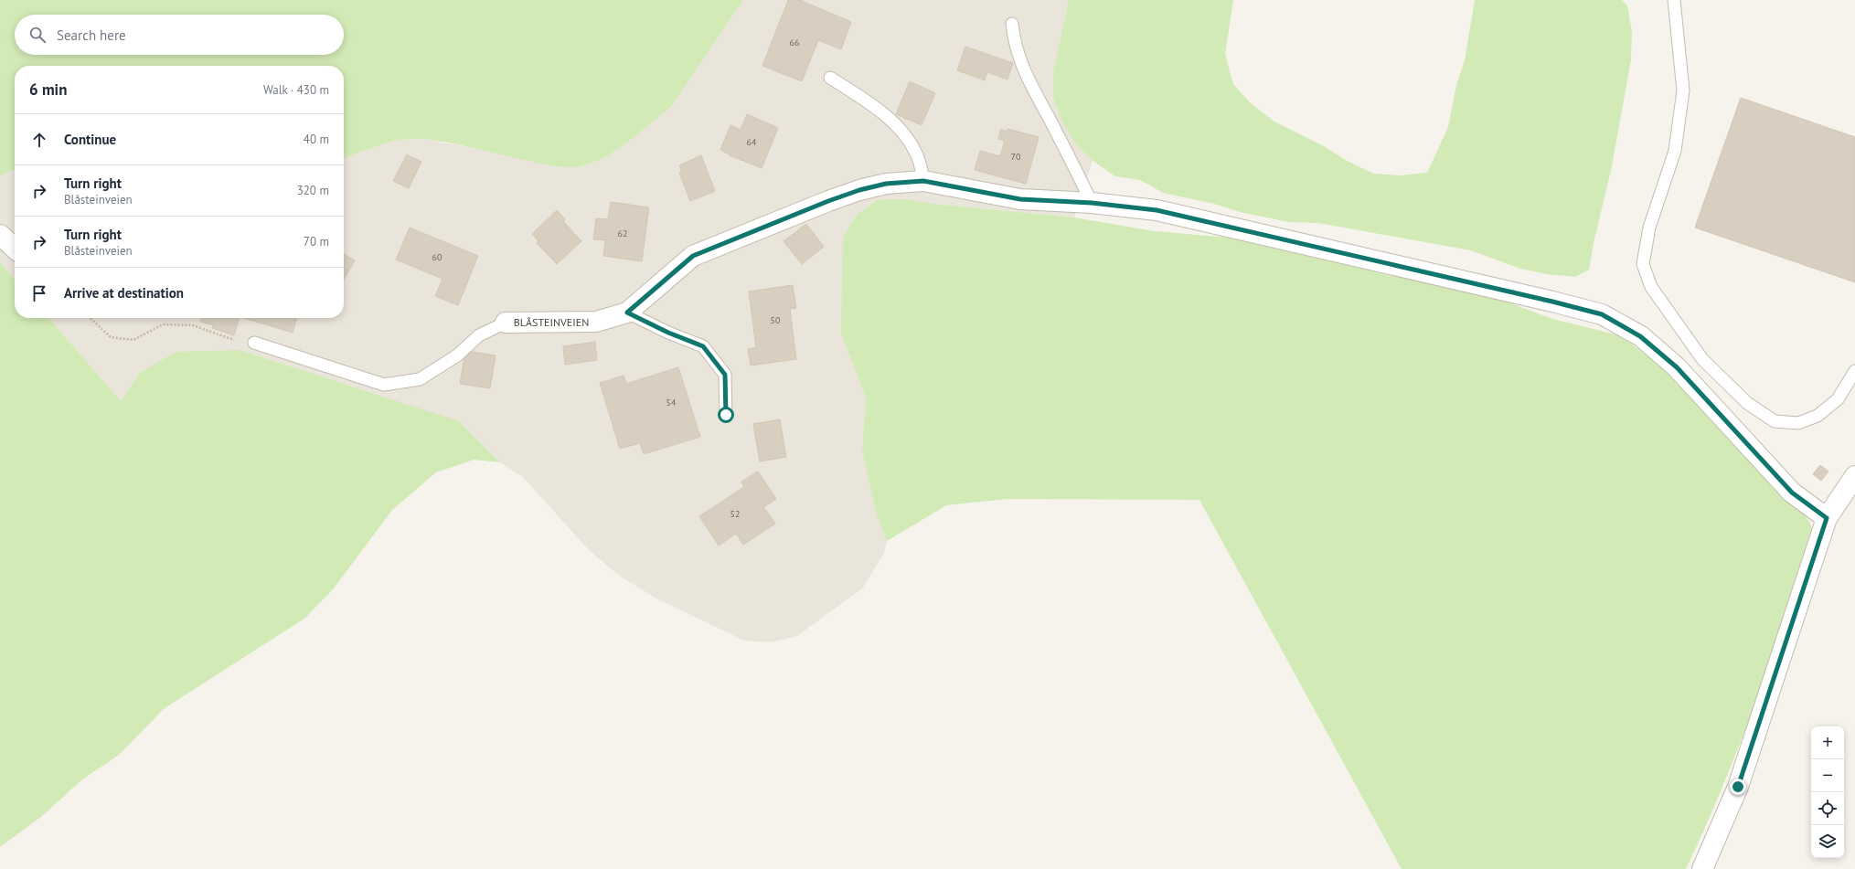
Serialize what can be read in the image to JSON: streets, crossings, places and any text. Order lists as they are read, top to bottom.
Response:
{
  "streets": {
    "street": ["BLÅSTEINVEIEN"]
  },
  "house_numbers": [
    "66",
    "64",
    "70",
    "62",
    "60",
    "50",
    "54",
    "52"
  ],
  "page": {
    "search": "Search here",
    "heading": ["6 min", "Walk · 430 m"],
    "list": [
      ["Continue", "40 m"],
      ["Turn right", "Blåsteinveien", "320 m"],
      ["Turn right", "Blåsteinveien", "70 m"],
      "Arrive at destination"
    ],
    "map_buttons": ["+", "−"]
  }
}
